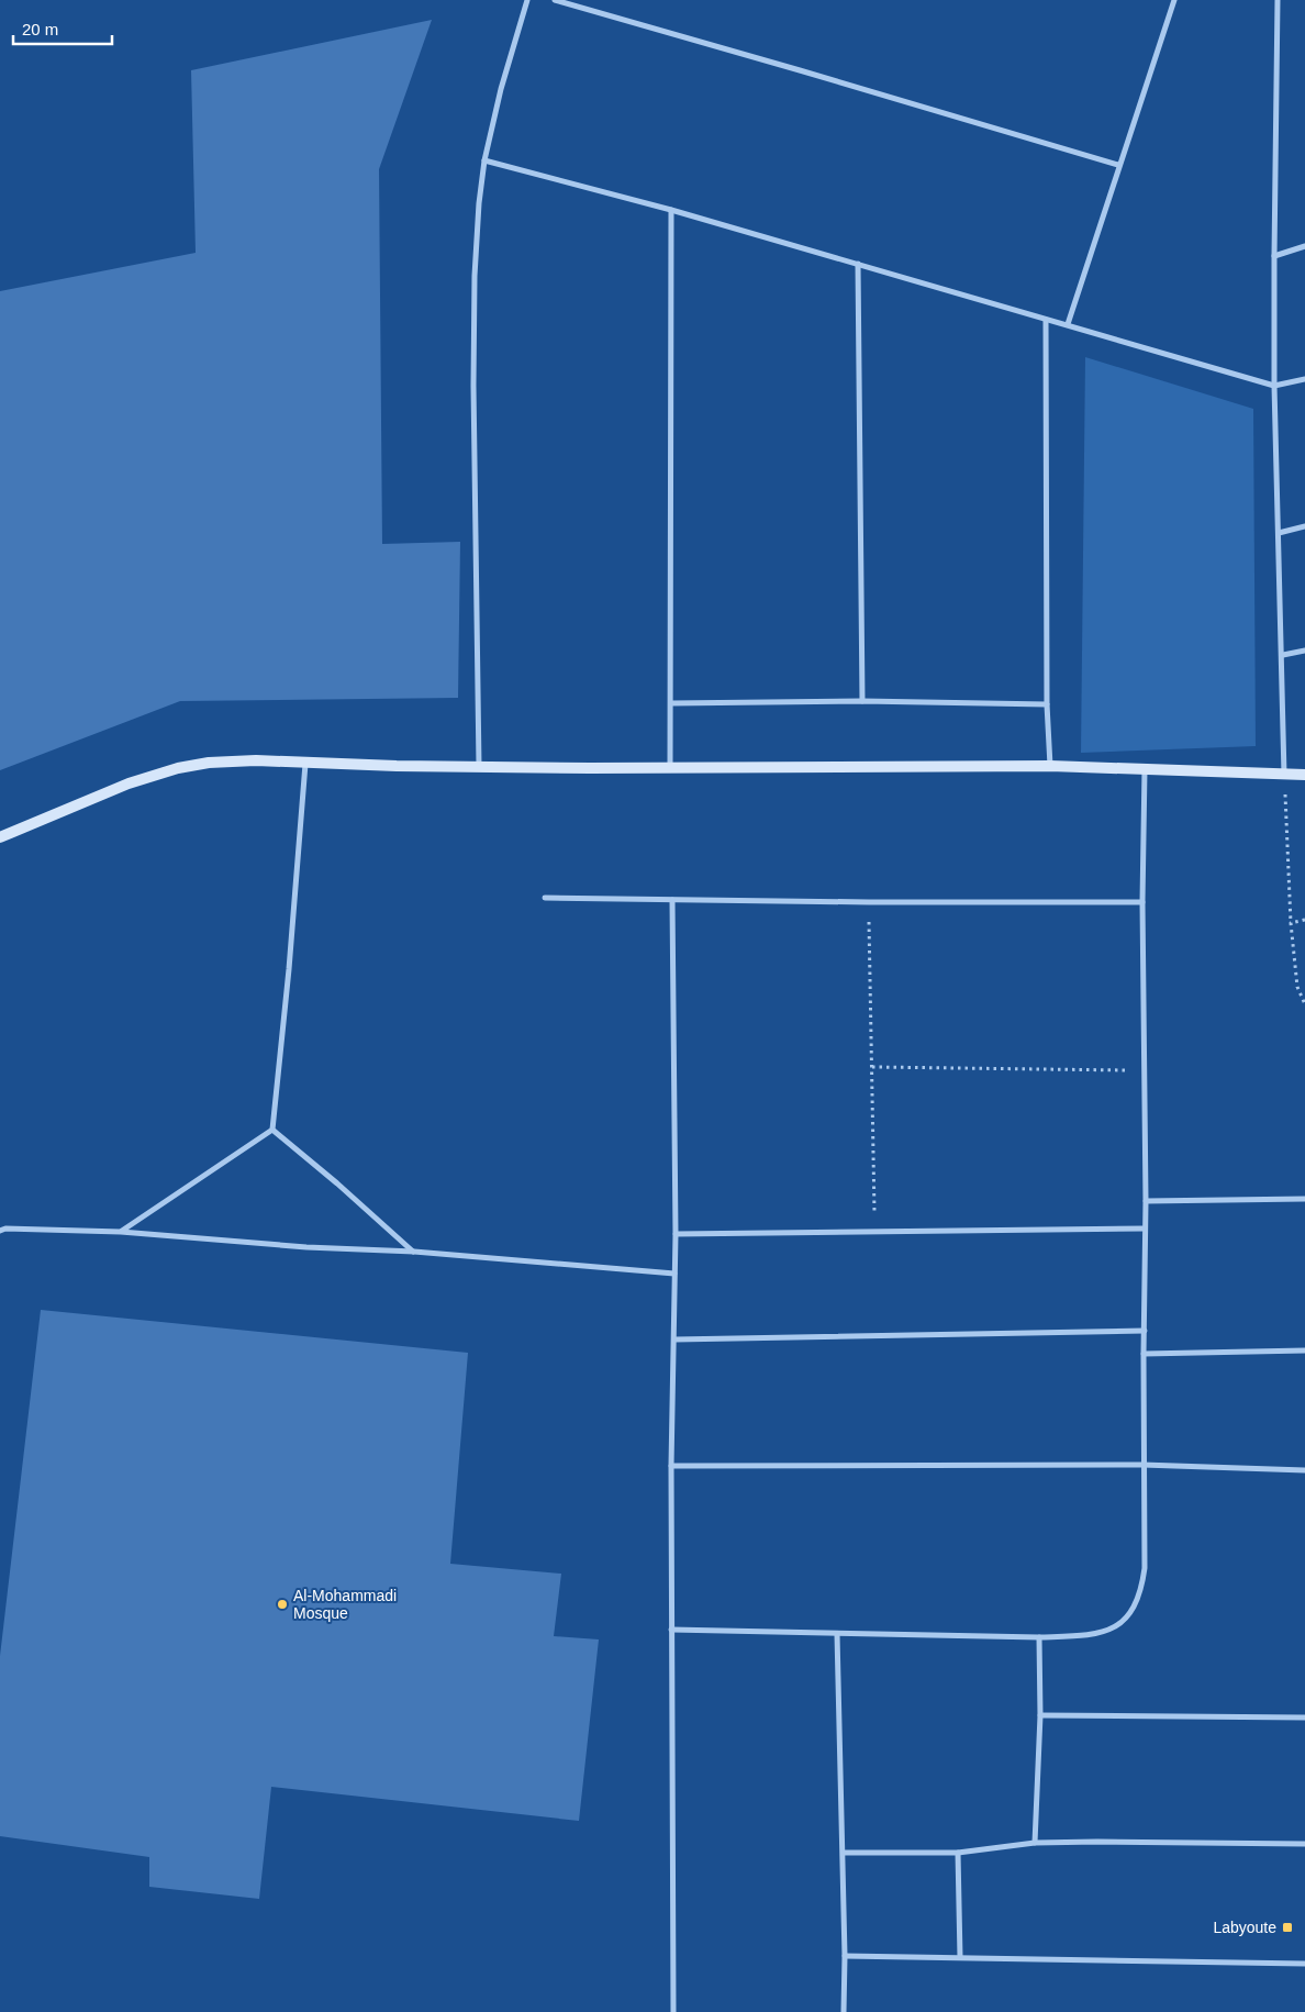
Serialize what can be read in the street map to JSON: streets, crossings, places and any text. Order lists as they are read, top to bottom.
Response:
{
  "places": {
    "other": ["Al-Mohammadi Mosque"],
    "transit": ["Labyoute"]
  },
  "scale_bar": "20 m"
}
